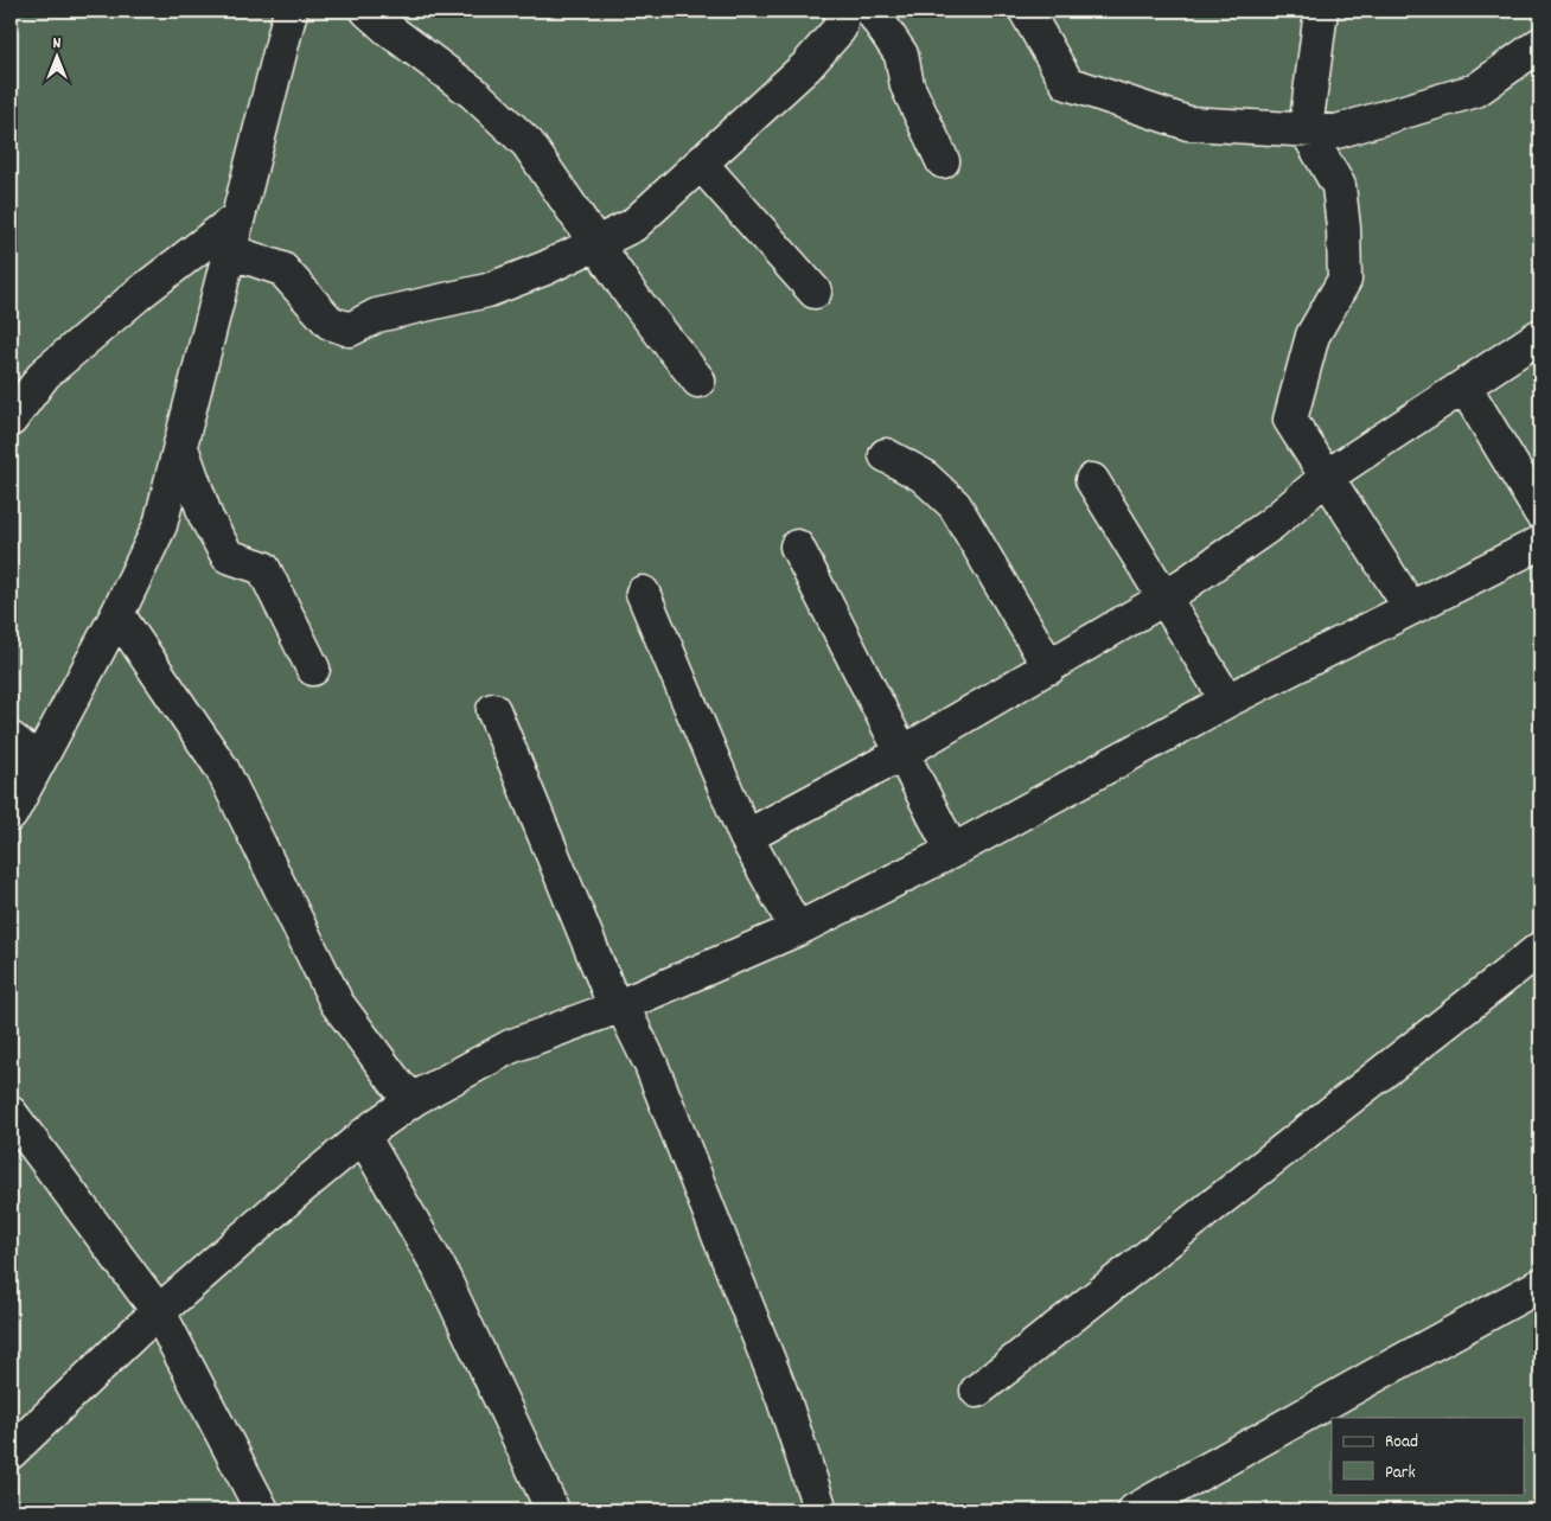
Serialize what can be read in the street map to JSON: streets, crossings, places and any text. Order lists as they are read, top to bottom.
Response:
{
  "legend": ["Road", "Park"],
  "north": "top"
}
